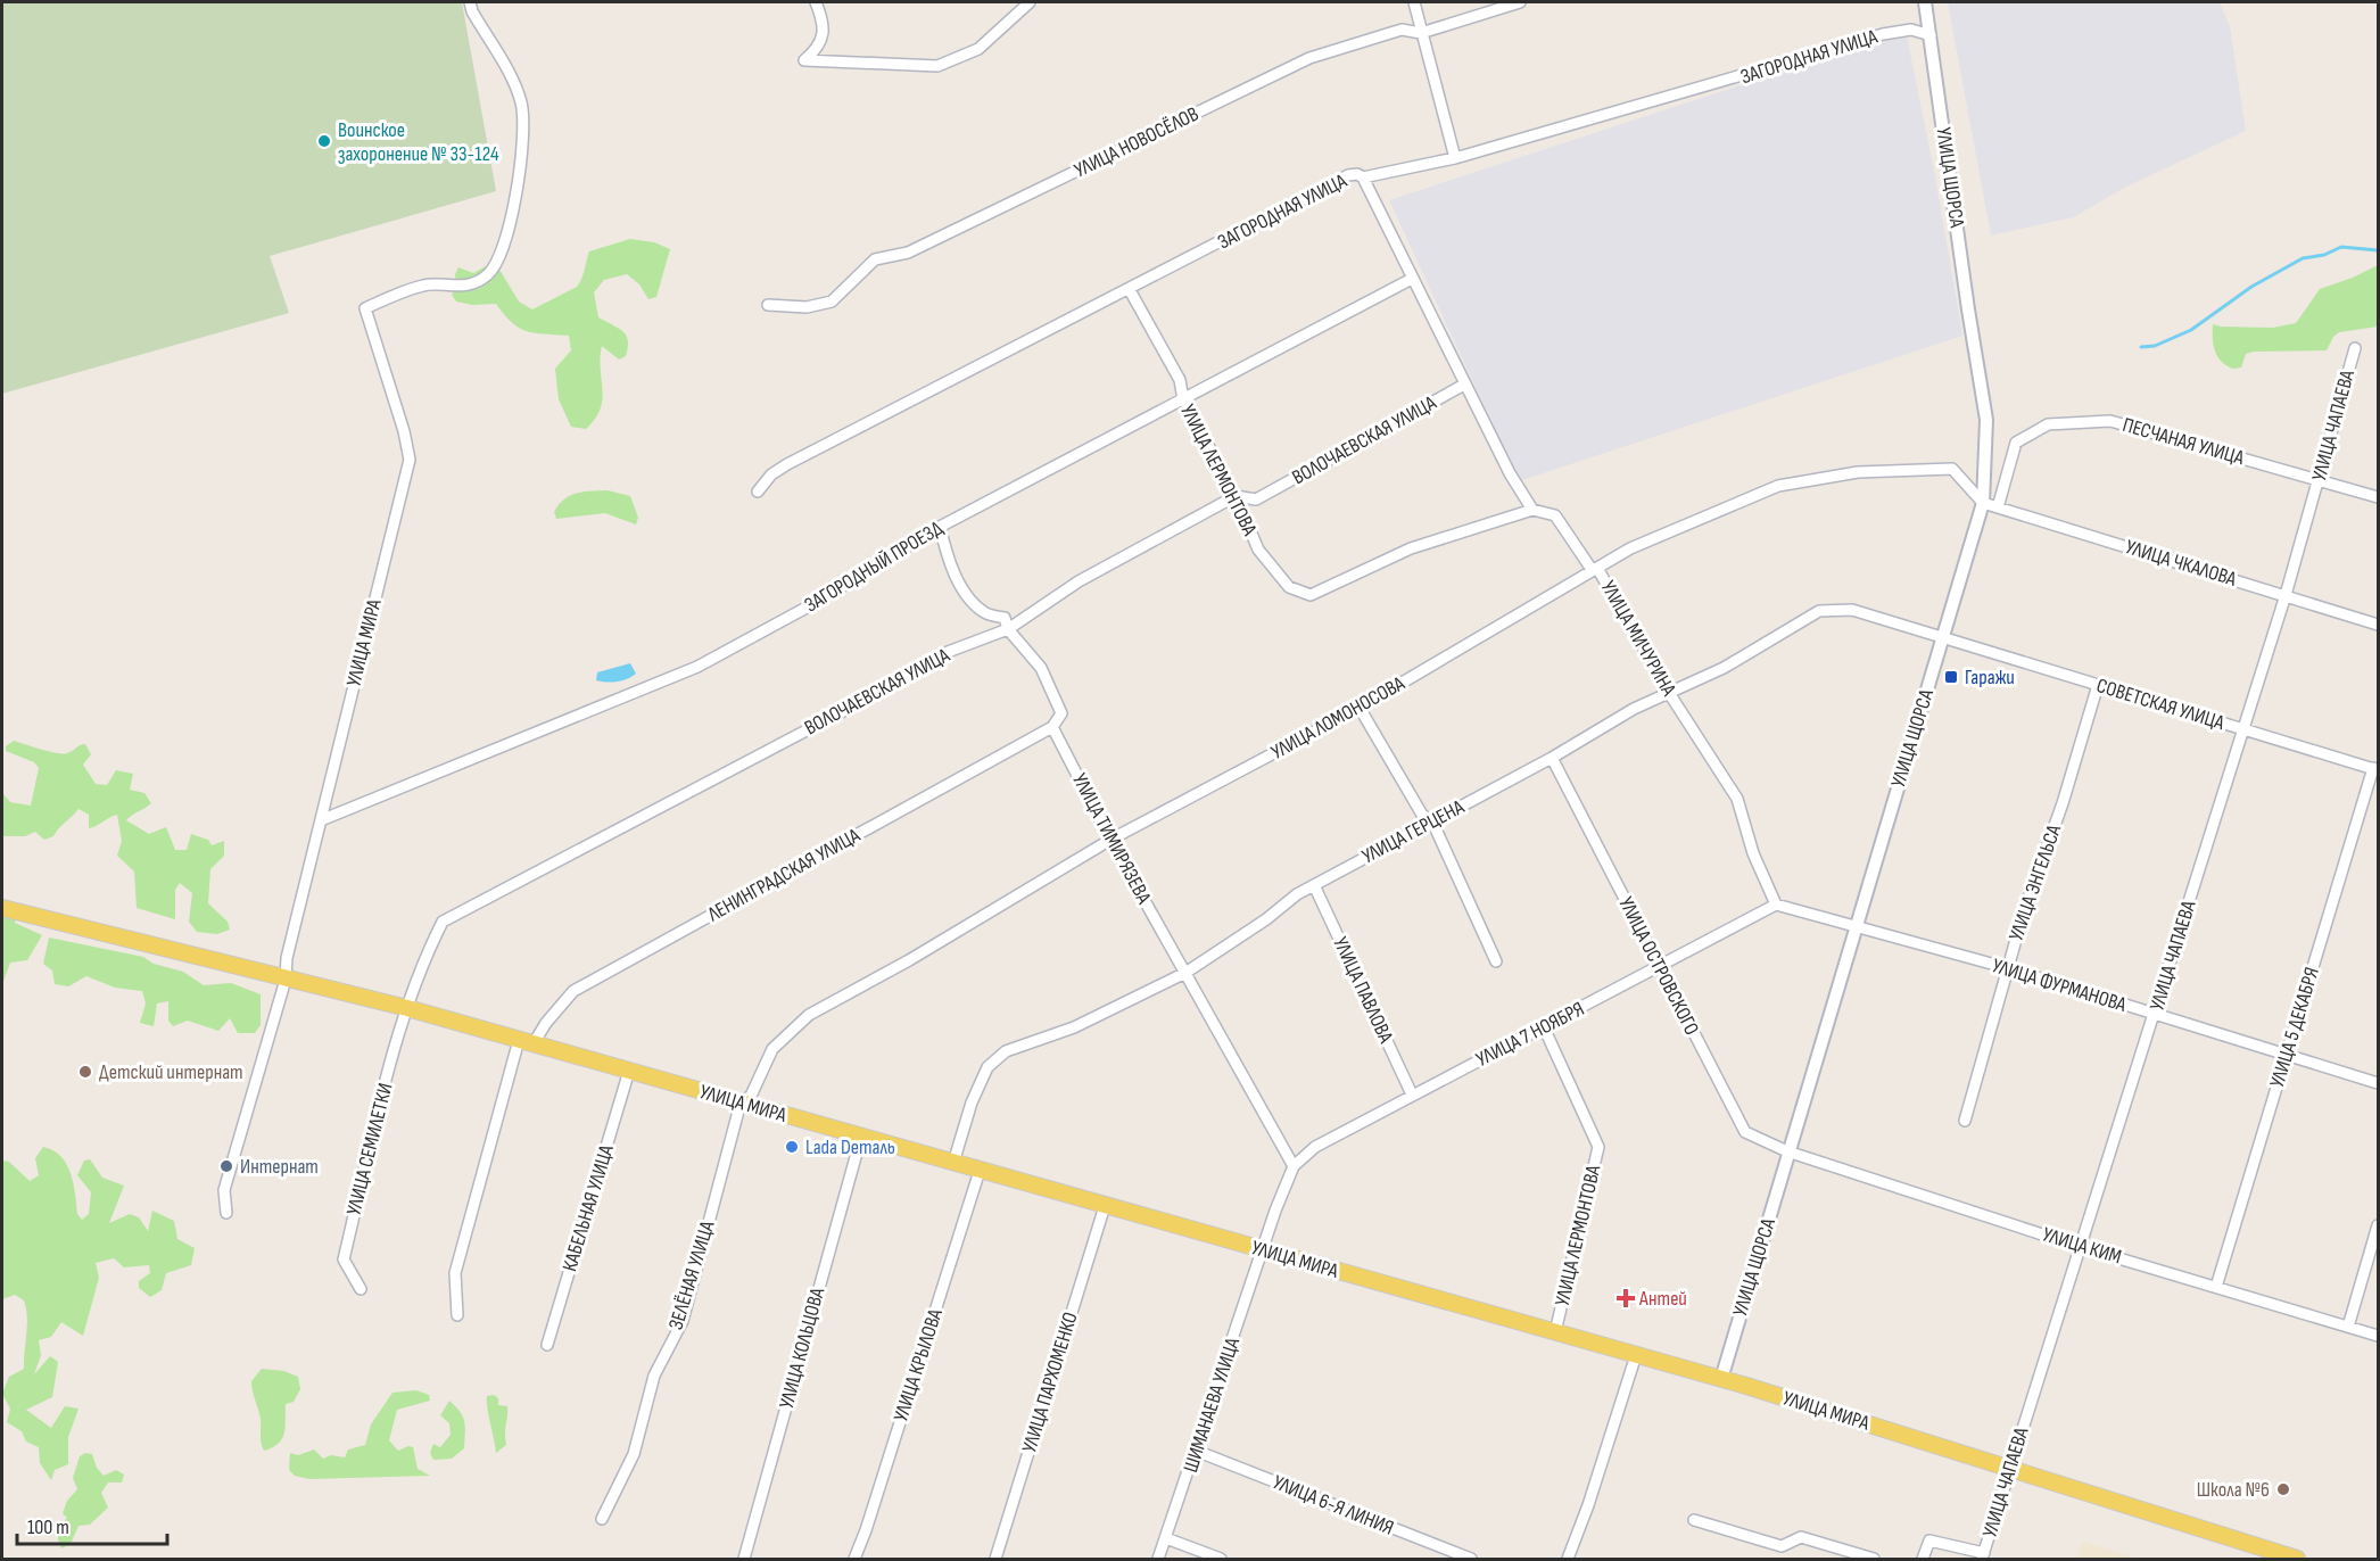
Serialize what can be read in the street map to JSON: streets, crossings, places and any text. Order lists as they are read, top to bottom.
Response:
{
  "streets": {
    "main road": ["УЛИЦА МИРА"],
    "street": [
      "ЗАГОРОДНАЯ УЛИЦА",
      "УЛИЦА НОВОСЁЛОВ",
      "УЛИЦА ЩОРСА",
      "УЛИЦА ЧАПАЕВА",
      "ВОЛОЧАЕВСКАЯ УЛИЦА",
      "ПЕСЧАНАЯ УЛИЦА",
      "УЛИЦА ЛЕРМОНТОВА",
      "УЛИЦА ЧКАЛОВА",
      "ЗАГОРОДНЫЙ ПРОЕЗД",
      "УЛИЦА МИЧУРИНА",
      "СОВЕТСКАЯ УЛИЦА",
      "УЛИЦА ЛОМОНОСОВА",
      "УЛИЦА ГЕРЦЕНА",
      "УЛИЦА ТИМИРЯЗЕВА",
      "ЛЕНИНГРАДСКАЯ УЛИЦА",
      "УЛИЦА ЭНГЕЛЬСА",
      "УЛИЦА ОСТРОВСКОГО",
      "УЛИЦА ФУРМАНОВА",
      "УЛИЦА ПАВЛОВА",
      "УЛИЦА 5 ДЕКАБРЯ",
      "УЛИЦА 7 НОЯБРЯ",
      "УЛИЦА СЕМИЛЕТКИ",
      "КАБЕЛЬНАЯ УЛИЦА",
      "УЛИЦА КИМ",
      "ЗЕЛЁНАЯ УЛИЦА",
      "УЛИЦА КОЛЬЦОВА",
      "УЛИЦА КРЫЛОВА",
      "УЛИЦА ПАРХОМЕНКО",
      "ШИМАНАЕВА УЛИЦА",
      "УЛИЦА 6-Я ЛИНИЯ"
    ]
  },
  "crossings": [
    ["ЗАГОРОДНАЯ УЛИЦА", "УЛИЦА ЩОРСА"],
    ["ЗАГОРОДНАЯ УЛИЦА", "УЛИЦА ЛЕРМОНТОВА"],
    ["УЛИЦА ЩОРСА", "УЛИЦА ЧКАЛОВА"],
    ["УЛИЦА ЩОРСА", "УЛИЦА МИРА"],
    ["УЛИЦА ЩОРСА", "СОВЕТСКАЯ УЛИЦА"],
    ["УЛИЦА ЩОРСА", "УЛИЦА ЛОМОНОСОВА"],
    ["УЛИЦА ЩОРСА", "УЛИЦА ГЕРЦЕНА"],
    ["УЛИЦА ЩОРСА", "УЛИЦА ОСТРОВСКОГО"],
    ["УЛИЦА ЩОРСА", "УЛИЦА ФУРМАНОВА"],
    ["УЛИЦА ЩОРСА", "УЛИЦА КИМ"],
    ["УЛИЦА ЧАПАЕВА", "ПЕСЧАНАЯ УЛИЦА"],
    ["УЛИЦА ЧАПАЕВА", "УЛИЦА ЧКАЛОВА"],
    ["УЛИЦА ЧАПАЕВА", "УЛИЦА МИРА"],
    ["УЛИЦА ЧАПАЕВА", "СОВЕТСКАЯ УЛИЦА"],
    ["УЛИЦА ЧАПАЕВА", "УЛИЦА ФУРМАНОВА"],
    ["УЛИЦА ЧАПАЕВА", "УЛИЦА КИМ"],
    ["ВОЛОЧАЕВСКАЯ УЛИЦА", "УЛИЦА ЛЕРМОНТОВА"],
    ["ВОЛОЧАЕВСКАЯ УЛИЦА", "УЛИЦА МИРА"],
    ["ВОЛОЧАЕВСКАЯ УЛИЦА", "УЛИЦА СЕМИЛЕТКИ"],
    ["ПЕСЧАНАЯ УЛИЦА", "УЛИЦА ЧКАЛОВА"],
    ["УЛИЦА ЛЕРМОНТОВА", "ЗАГОРОДНЫЙ ПРОЕЗД"],
    ["УЛИЦА ЛЕРМОНТОВА", "УЛИЦА МИЧУРИНА"],
    ["УЛИЦА ЛЕРМОНТОВА", "УЛИЦА МИРА"],
    ["УЛИЦА ЛЕРМОНТОВА", "УЛИЦА 7 НОЯБРЯ"],
    ["УЛИЦА ЧКАЛОВА", "УЛИЦА ЛОМОНОСОВА"],
    ["ЗАГОРОДНЫЙ ПРОЕЗД", "УЛИЦА МИРА"],
    ["УЛИЦА МИЧУРИНА", "УЛИЦА ЛОМОНОСОВА"],
    ["УЛИЦА МИЧУРИНА", "УЛИЦА ГЕРЦЕНА"],
    ["УЛИЦА МИЧУРИНА", "УЛИЦА 7 НОЯБРЯ"],
    ["УЛИЦА МИРА", "УЛИЦА ЛОМОНОСОВА"],
    ["УЛИЦА МИРА", "УЛИЦА ГЕРЦЕНА"],
    ["УЛИЦА МИРА", "ЛЕНИНГРАДСКАЯ УЛИЦА"],
    ["УЛИЦА МИРА", "УЛИЦА 7 НОЯБРЯ"],
    ["УЛИЦА МИРА", "УЛИЦА СЕМИЛЕТКИ"],
    ["УЛИЦА МИРА", "КАБЕЛЬНАЯ УЛИЦА"],
    ["УЛИЦА МИРА", "ЗЕЛЁНАЯ УЛИЦА"],
    ["УЛИЦА МИРА", "УЛИЦА КОЛЬЦОВА"],
    ["УЛИЦА МИРА", "УЛИЦА КРЫЛОВА"],
    ["УЛИЦА МИРА", "УЛИЦА ПАРХОМЕНКО"],
    ["УЛИЦА МИРА", "ШИМАНАЕВА УЛИЦА"],
    ["СОВЕТСКАЯ УЛИЦА", "УЛИЦА ГЕРЦЕНА"],
    ["СОВЕТСКАЯ УЛИЦА", "УЛИЦА ЭНГЕЛЬСА"],
    ["СОВЕТСКАЯ УЛИЦА", "УЛИЦА 5 ДЕКАБРЯ"],
    ["УЛИЦА ЛОМОНОСОВА", "УЛИЦА ТИМИРЯЗЕВА"],
    ["УЛИЦА ЛОМОНОСОВА", "ЗЕЛЁНАЯ УЛИЦА"],
    ["УЛИЦА ГЕРЦЕНА", "УЛИЦА ТИМИРЯЗЕВА"],
    ["УЛИЦА ГЕРЦЕНА", "УЛИЦА ОСТРОВСКОГО"],
    ["УЛИЦА ГЕРЦЕНА", "УЛИЦА ПАВЛОВА"],
    ["УЛИЦА ТИМИРЯЗЕВА", "ЛЕНИНГРАДСКАЯ УЛИЦА"],
    ["УЛИЦА ТИМИРЯЗЕВА", "УЛИЦА 7 НОЯБРЯ"],
    ["УЛИЦА ЭНГЕЛЬСА", "УЛИЦА ФУРМАНОВА"],
    ["УЛИЦА ОСТРОВСКОГО", "УЛИЦА 7 НОЯБРЯ"],
    ["УЛИЦА ОСТРОВСКОГО", "УЛИЦА КИМ"],
    ["УЛИЦА ФУРМАНОВА", "УЛИЦА 5 ДЕКАБРЯ"],
    ["УЛИЦА ПАВЛОВА", "УЛИЦА 7 НОЯБРЯ"],
    ["УЛИЦА 5 ДЕКАБРЯ", "УЛИЦА КИМ"],
    ["УЛИЦА 7 НОЯБРЯ", "ШИМАНАЕВА УЛИЦА"],
    ["ШИМАНАЕВА УЛИЦА", "УЛИЦА 6-Я ЛИНИЯ"]
  ],
  "places": {
    "other": [
      "Воинское захоронение № 33-124",
      "Детский интернат",
      "Lada Dеталь",
      "Интернат",
      "Школа №6"
    ],
    "transit": ["Гаражи"],
    "health": ["Антей"]
  },
  "scale_bar": "100 m"
}
